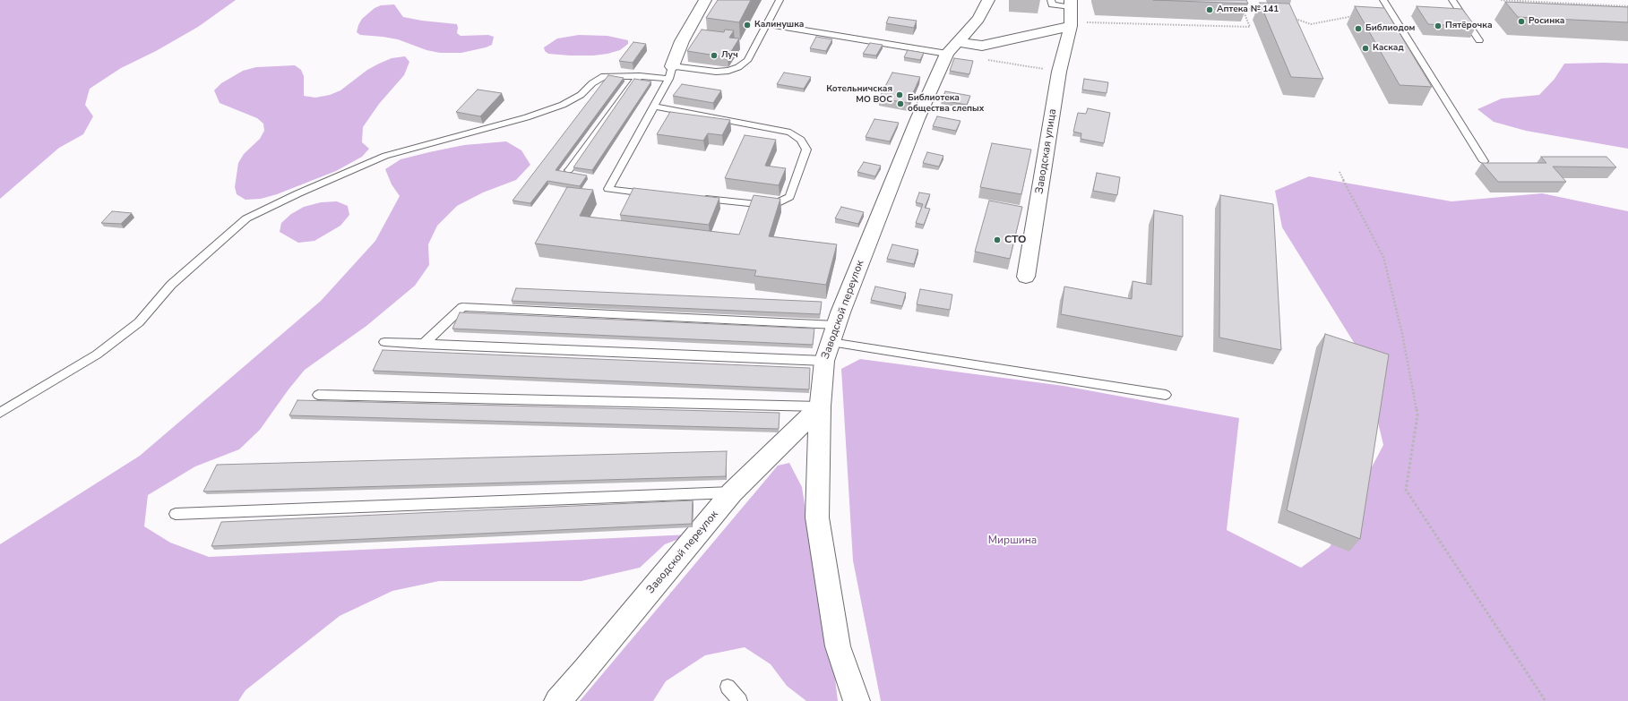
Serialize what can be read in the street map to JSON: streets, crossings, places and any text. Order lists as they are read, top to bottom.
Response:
{
  "streets": {
    "street": ["Заводская улица", "Заводской переулок"]
  },
  "parks": ["Миршина"],
  "places": [
    "Аптека № 141",
    "Росинка",
    "Калинушка",
    "Пятёрочка",
    "Библиодом",
    "Каскад",
    "Луч",
    "Котельничская МО ВОС",
    "Библиотека общества слепых",
    "СТО"
  ]
}
